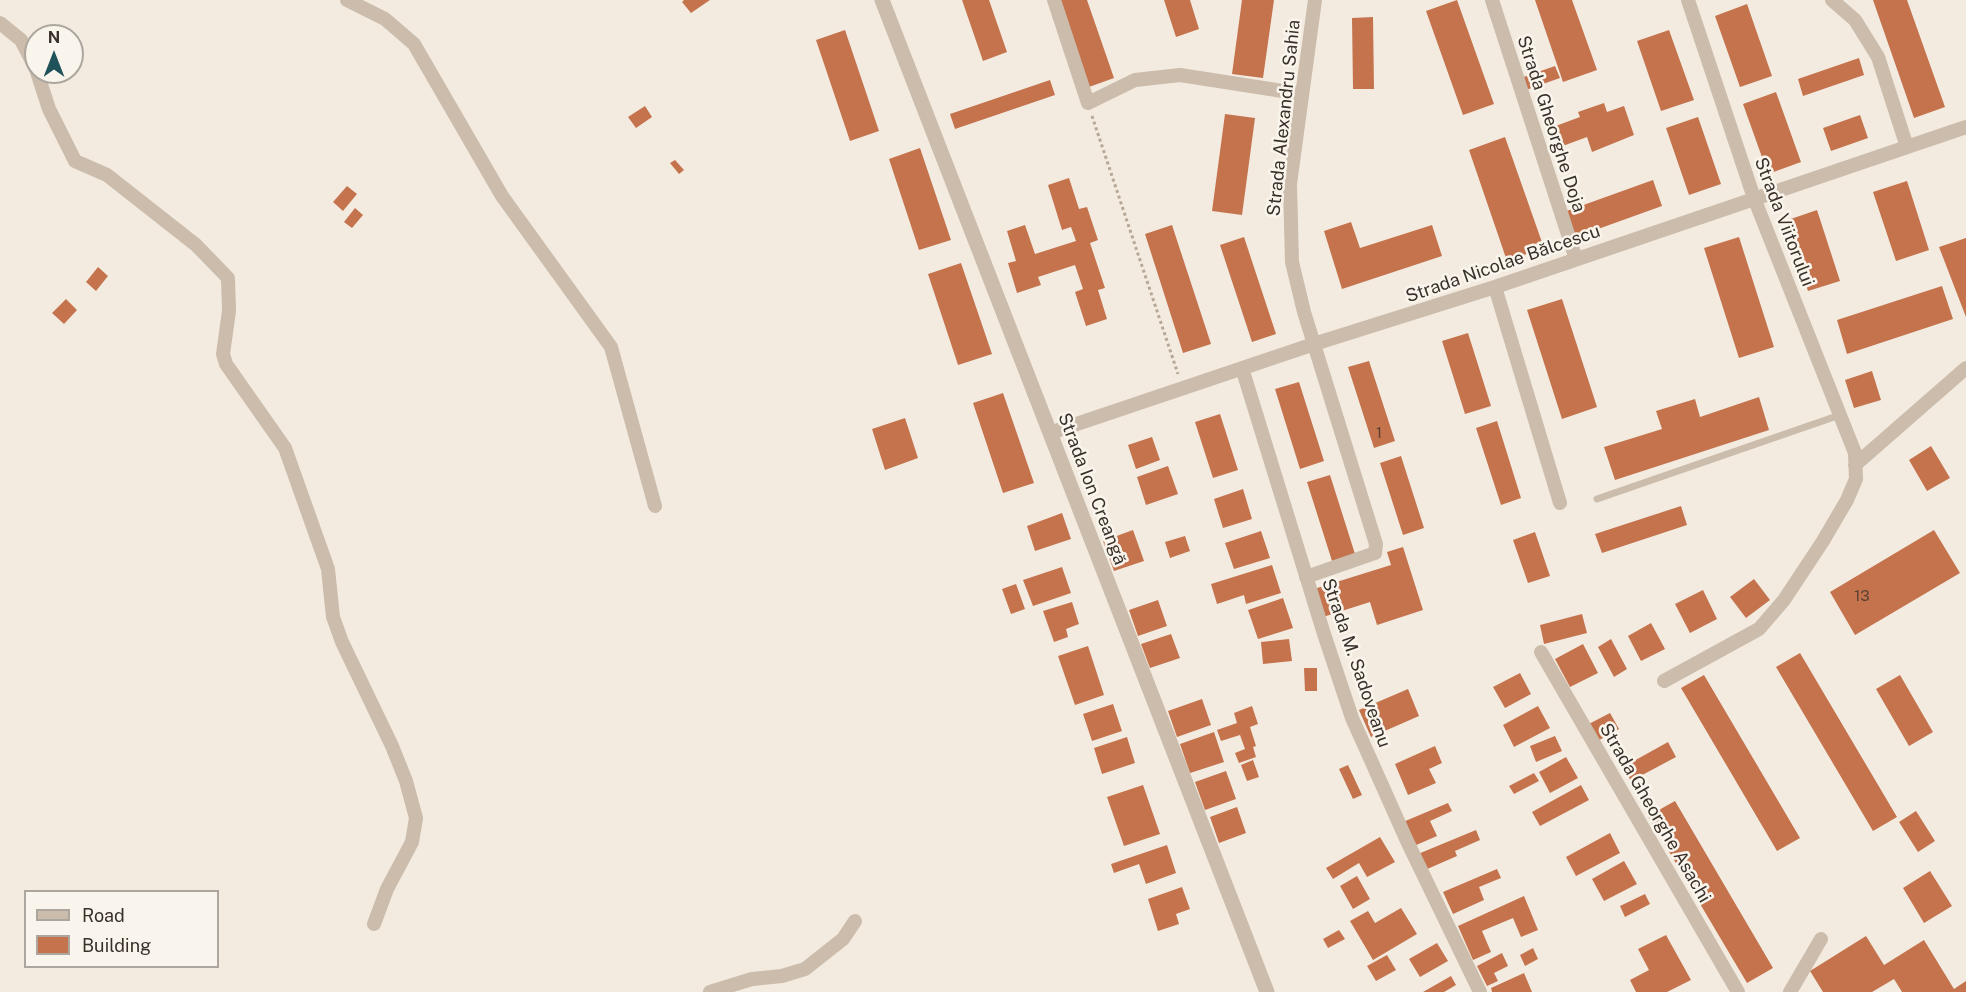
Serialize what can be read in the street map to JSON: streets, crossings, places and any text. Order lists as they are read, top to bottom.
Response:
{
  "streets": {
    "street": [
      "Strada Alexandru Sahia",
      "Strada Gheorghe Doja",
      "Strada Viitorului",
      "Strada Nicolae Bălcescu",
      "Strada Ion Creangă",
      "Strada M. Sadoveanu",
      "Strada Gheorghe Asachi"
    ]
  },
  "crossings": [
    ["Strada Alexandru Sahia", "Strada Nicolae Bălcescu"],
    ["Strada Alexandru Sahia", "Strada M. Sadoveanu"],
    ["Strada Gheorghe Doja", "Strada Nicolae Bălcescu"],
    ["Strada Viitorului", "Strada Nicolae Bălcescu"],
    ["Strada Nicolae Bălcescu", "Strada Ion Creangă"],
    ["Strada Nicolae Bălcescu", "Strada M. Sadoveanu"]
  ],
  "house_numbers": ["1", "13"],
  "legend": ["Road", "Building"],
  "north": "top"
}
